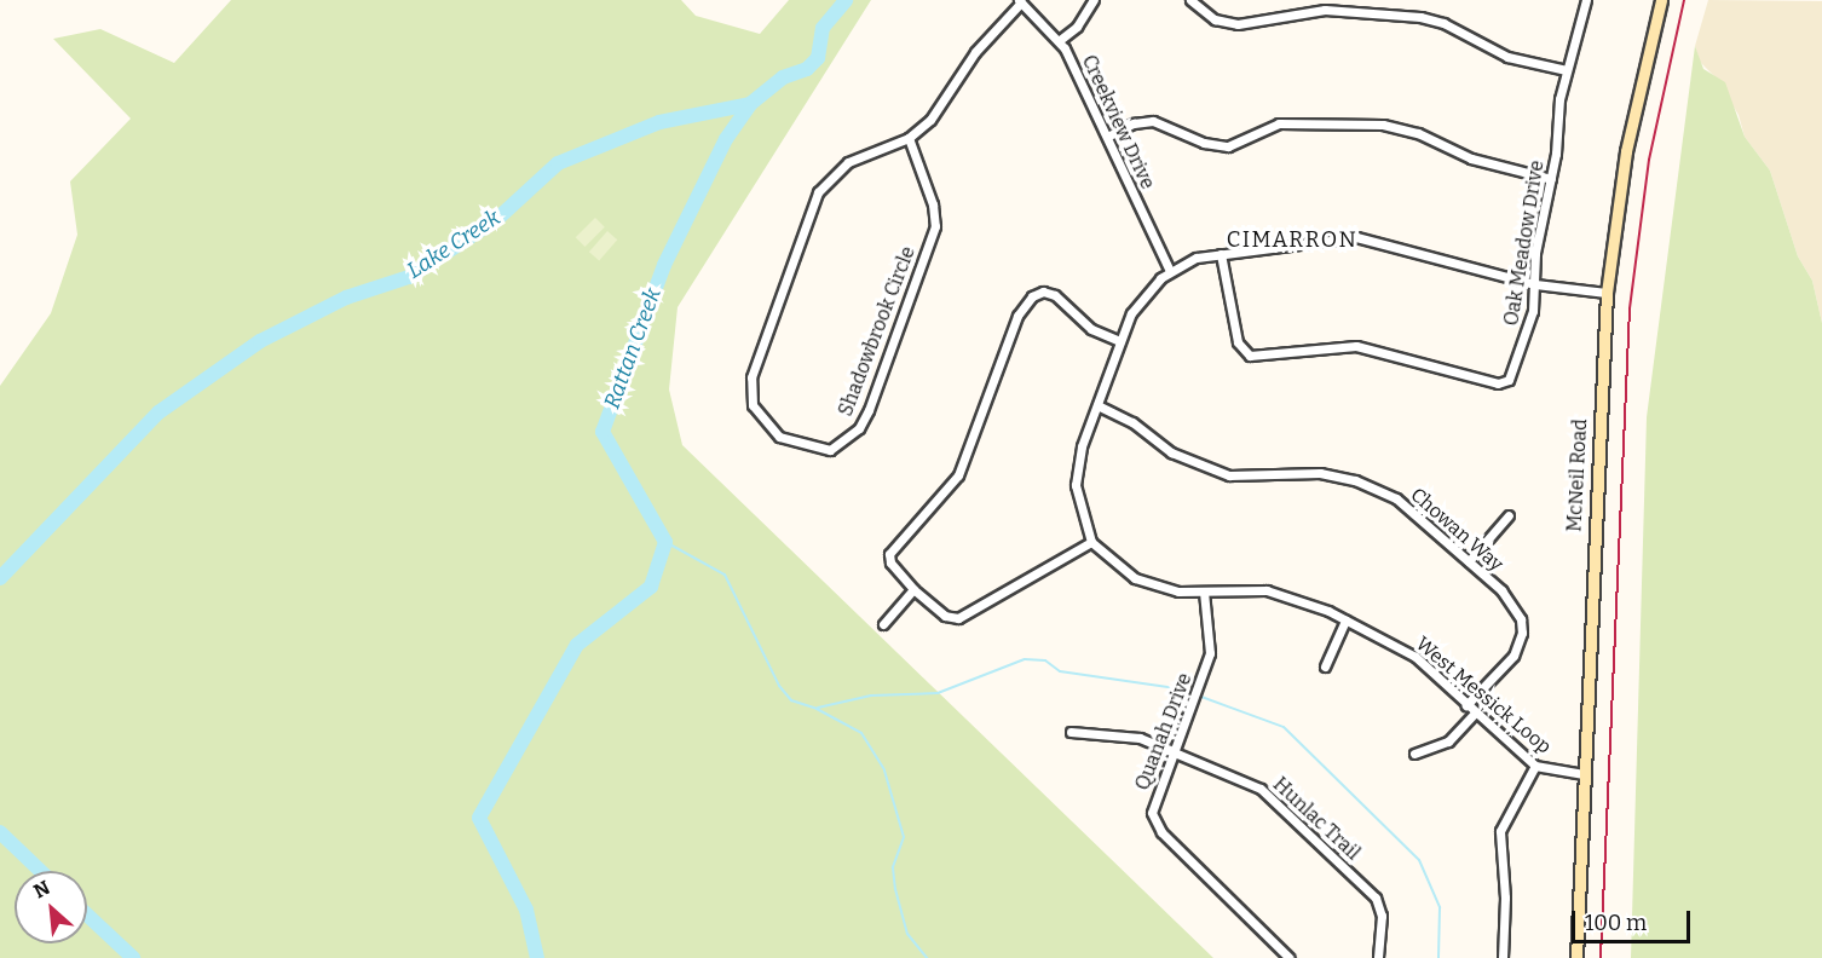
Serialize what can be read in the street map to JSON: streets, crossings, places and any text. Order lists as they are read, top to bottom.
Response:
{
  "streets": {
    "main road": ["McNeil Road"],
    "street": [
      "Creekview Drive",
      "Oak Meadow Drive",
      "Shadowbrook Circle",
      "Chowan Way",
      "West Messick Loop",
      "Quanah Drive",
      "Hunlac Trail"
    ]
  },
  "crossings": [
    ["Creekview Drive", "Shadowbrook Circle"],
    ["McNeil Road", "West Messick Loop"],
    ["Chowan Way", "West Messick Loop"],
    ["West Messick Loop", "Quanah Drive"],
    ["Quanah Drive", "Hunlac Trail"]
  ],
  "districts": ["CIMARRON"],
  "water": ["Lake Creek", "Rattan Creek"],
  "scale_bar": "100 m",
  "north": "top left"
}
